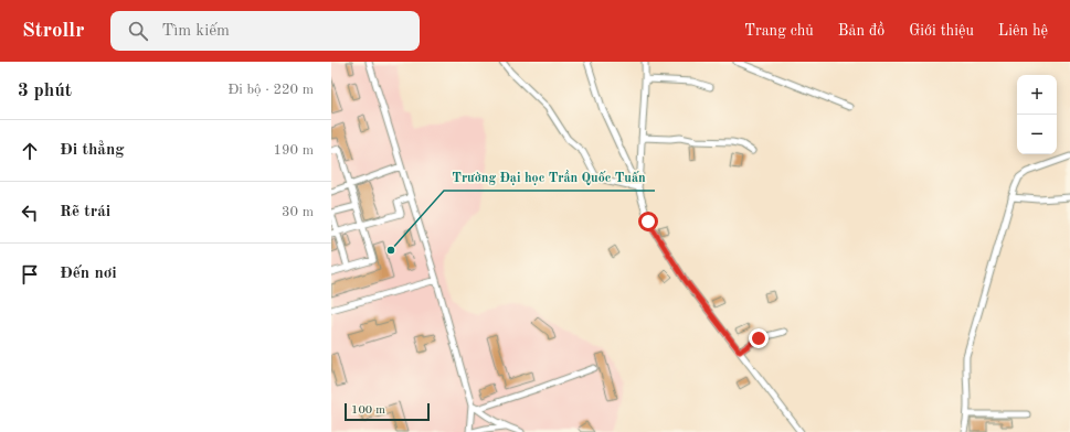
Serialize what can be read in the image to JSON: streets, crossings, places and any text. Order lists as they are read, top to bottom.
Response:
{
  "places": ["Trường Đại học Trần Quốc Tuấn"],
  "scale_bar": "100 m",
  "page": {
    "header": "Strollr",
    "search": "Tìm kiếm",
    "nav": [
      "Trang chủ",
      "Bản đồ",
      "Giới thiệu",
      "Liên hệ"
    ],
    "heading": ["3 phút", "Đi bộ · 220 m"],
    "map_buttons": ["+", "−"],
    "list": [
      ["Đi thẳng", "190 m"],
      ["Rẽ trái", "30 m"],
      "Đến nơi"
    ],
    "scale": "100 m"
  }
}
